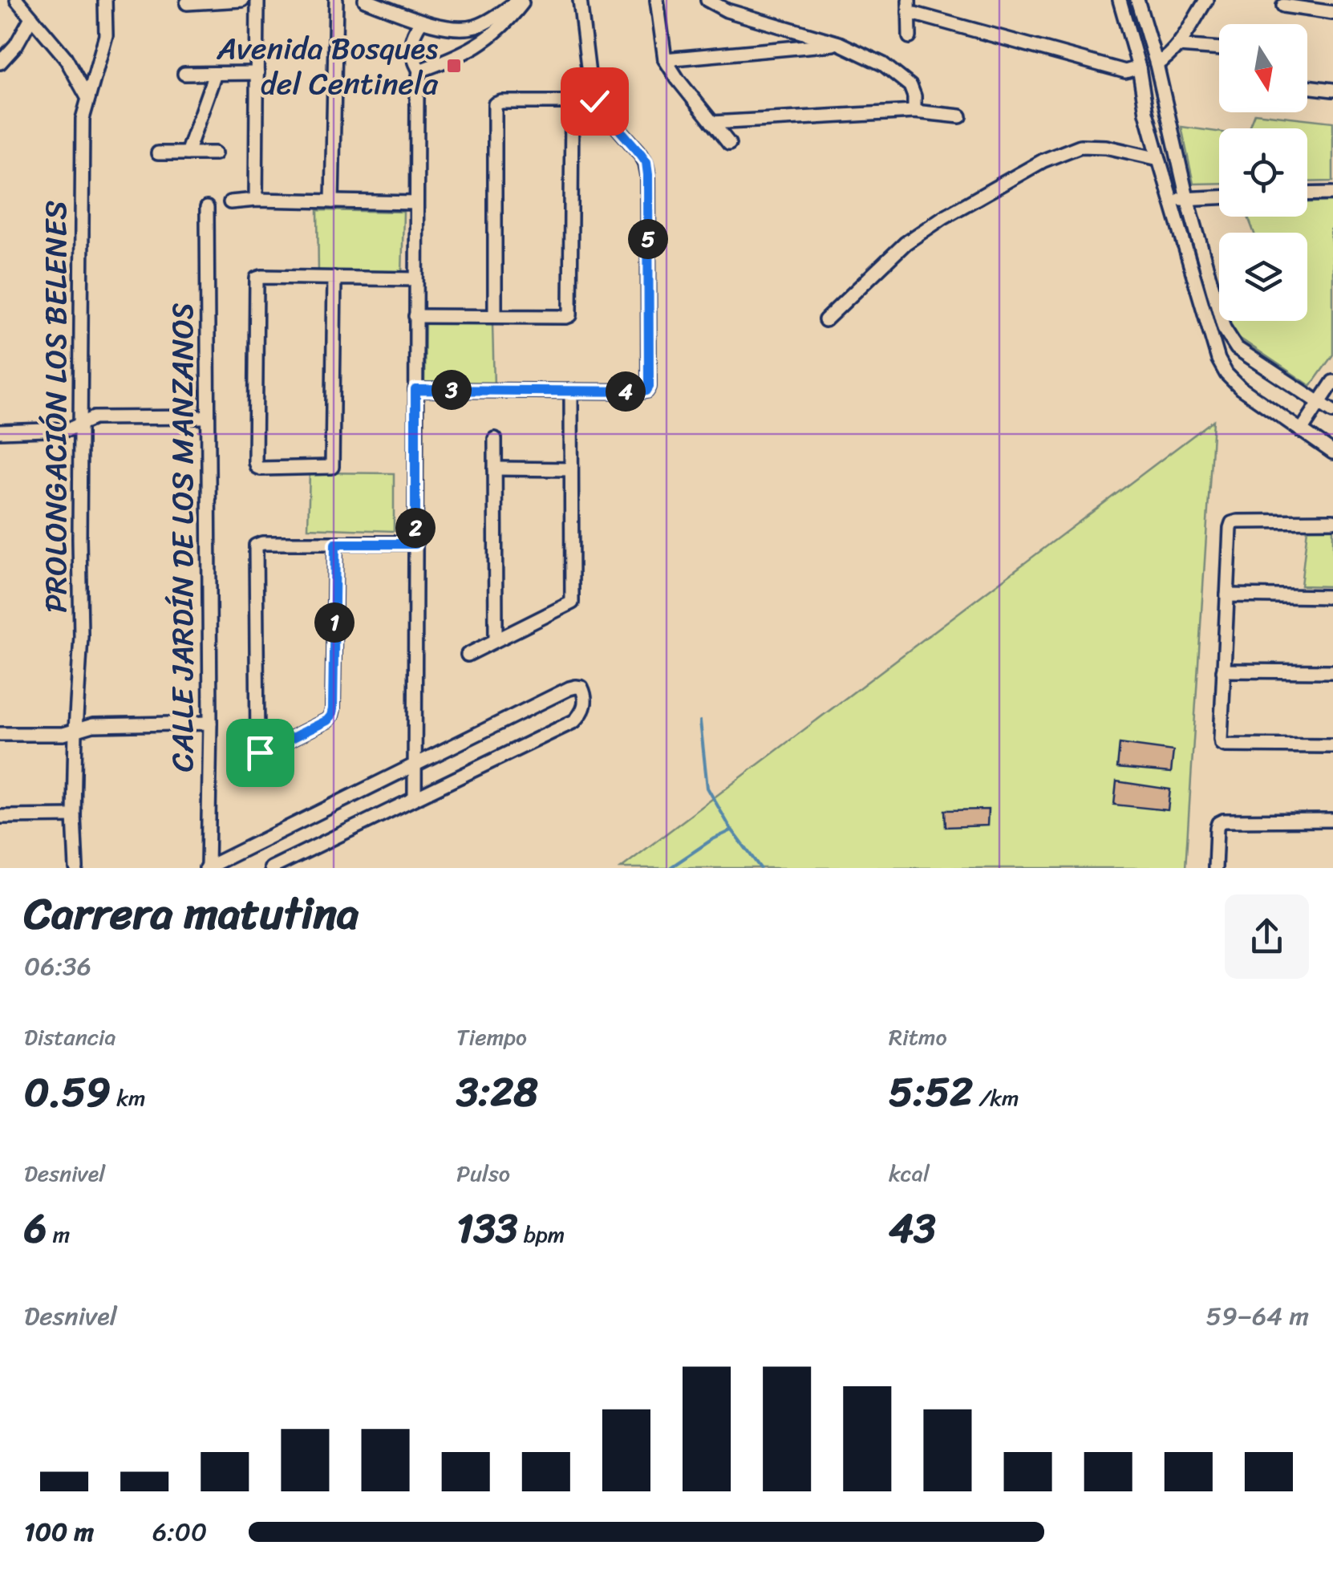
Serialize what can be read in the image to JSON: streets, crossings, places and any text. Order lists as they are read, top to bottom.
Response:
{
  "streets": {
    "street": ["PROLONGACIÓN LOS BELENES", "CALLE JARDÍN DE LOS MANZANOS"]
  },
  "places": {
    "transit": ["Avenida Bosques del Centinela"]
  },
  "north": "bottom",
  "page": {
    "pins": [
      "5",
      "3",
      "4",
      "2",
      "1"
    ],
    "heading": ["Carrera matutina", "06:36"],
    "stats": [
      ["Distancia", "0.59 km"],
      ["Tiempo", "3:28"],
      ["Ritmo", "5:52 /km"],
      ["Desnivel", "6 m"],
      ["Pulso", "133 bpm"],
      ["kcal", "43"]
    ],
    "chart": ["Desnivel", "59–64 m"],
    "list": [
      {
        "name": "100 m",
        "note": "6:00"
      }
    ]
  }
}
